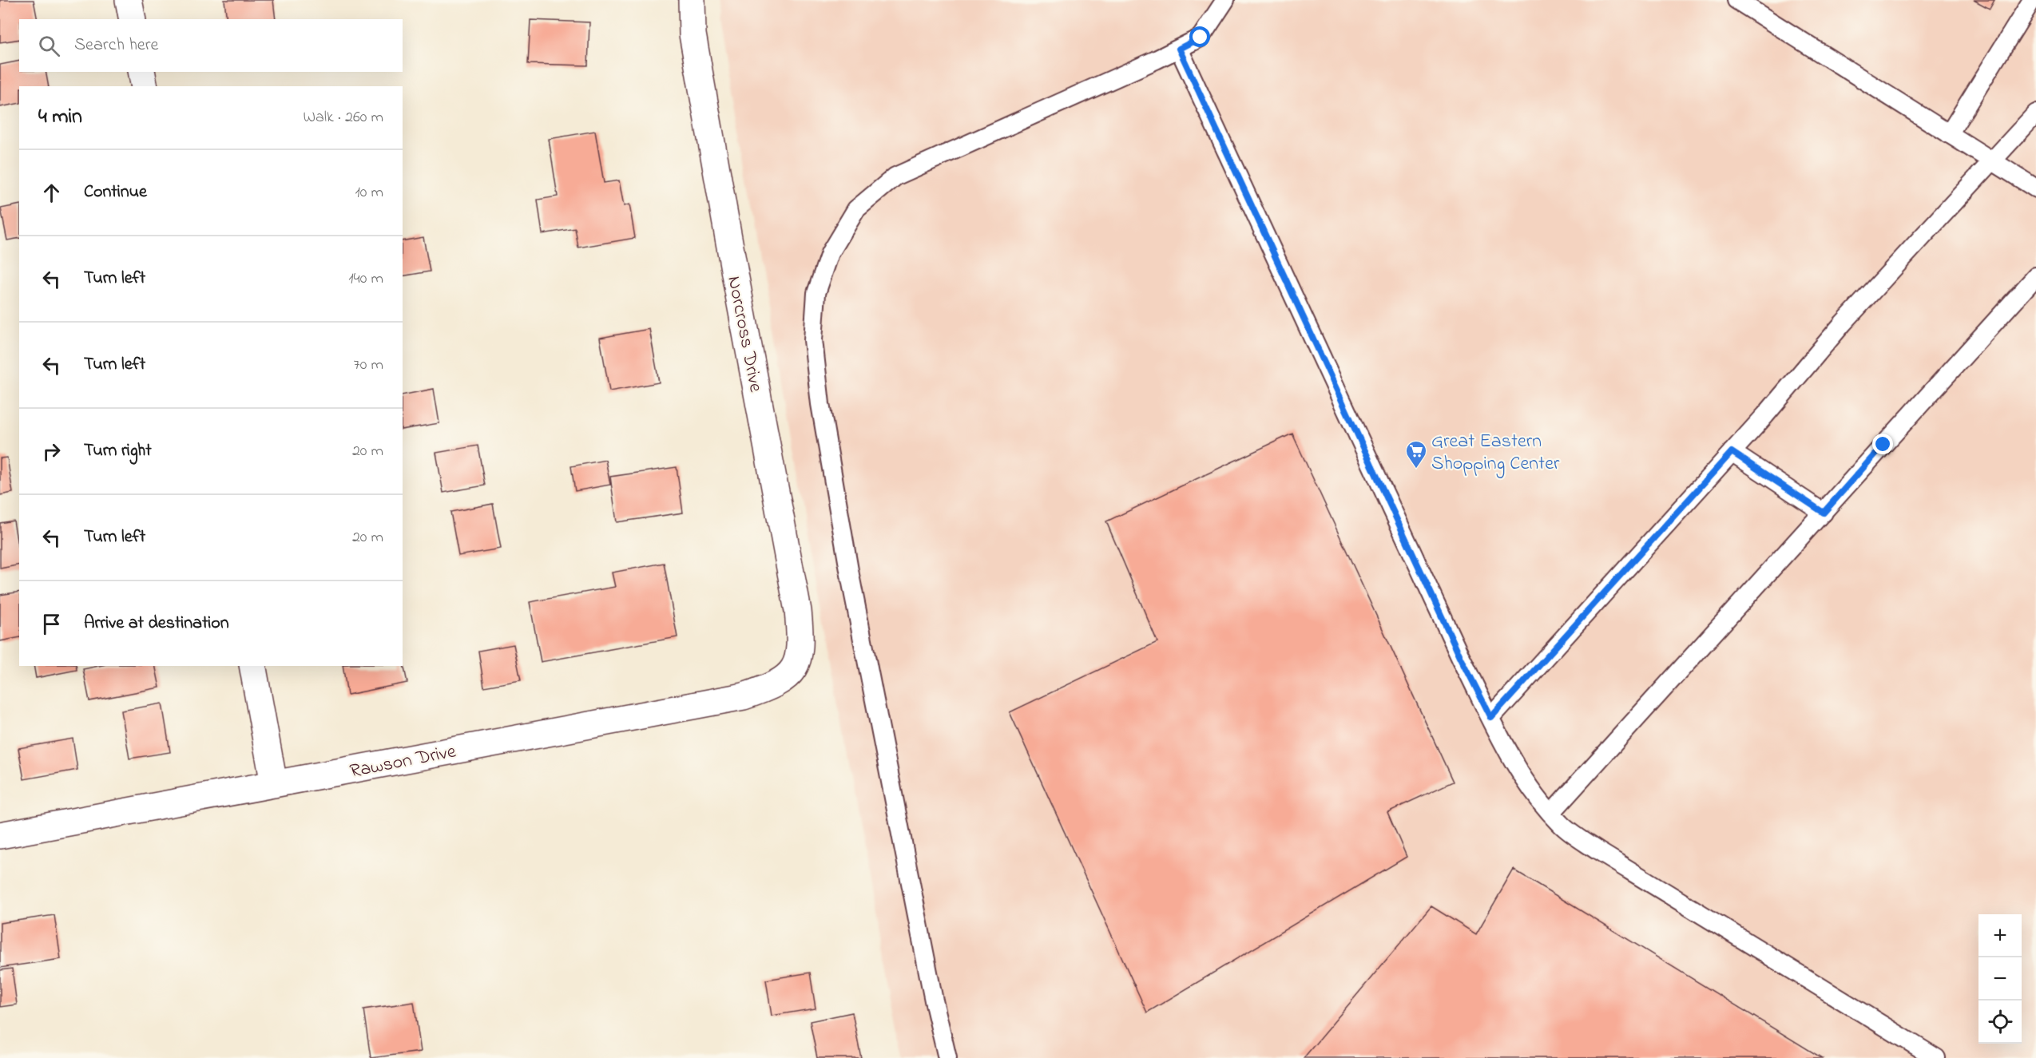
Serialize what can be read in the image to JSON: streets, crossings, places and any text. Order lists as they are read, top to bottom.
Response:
{
  "streets": {
    "street": ["Norcross Drive", "Rawson Drive"]
  },
  "crossings": [
    ["Norcross Drive", "Rawson Drive"]
  ],
  "places": {
    "supermarket": ["Great Eastern Shopping Center"]
  },
  "page": {
    "search": "Search here",
    "heading": ["4 min", "Walk · 260 m"],
    "list": [
      ["Continue", "10 m"],
      ["Turn left", "140 m"],
      ["Turn left", "70 m"],
      ["Turn right", "20 m"],
      ["Turn left", "20 m"],
      "Arrive at destination"
    ],
    "map_buttons": ["+", "−"]
  }
}
